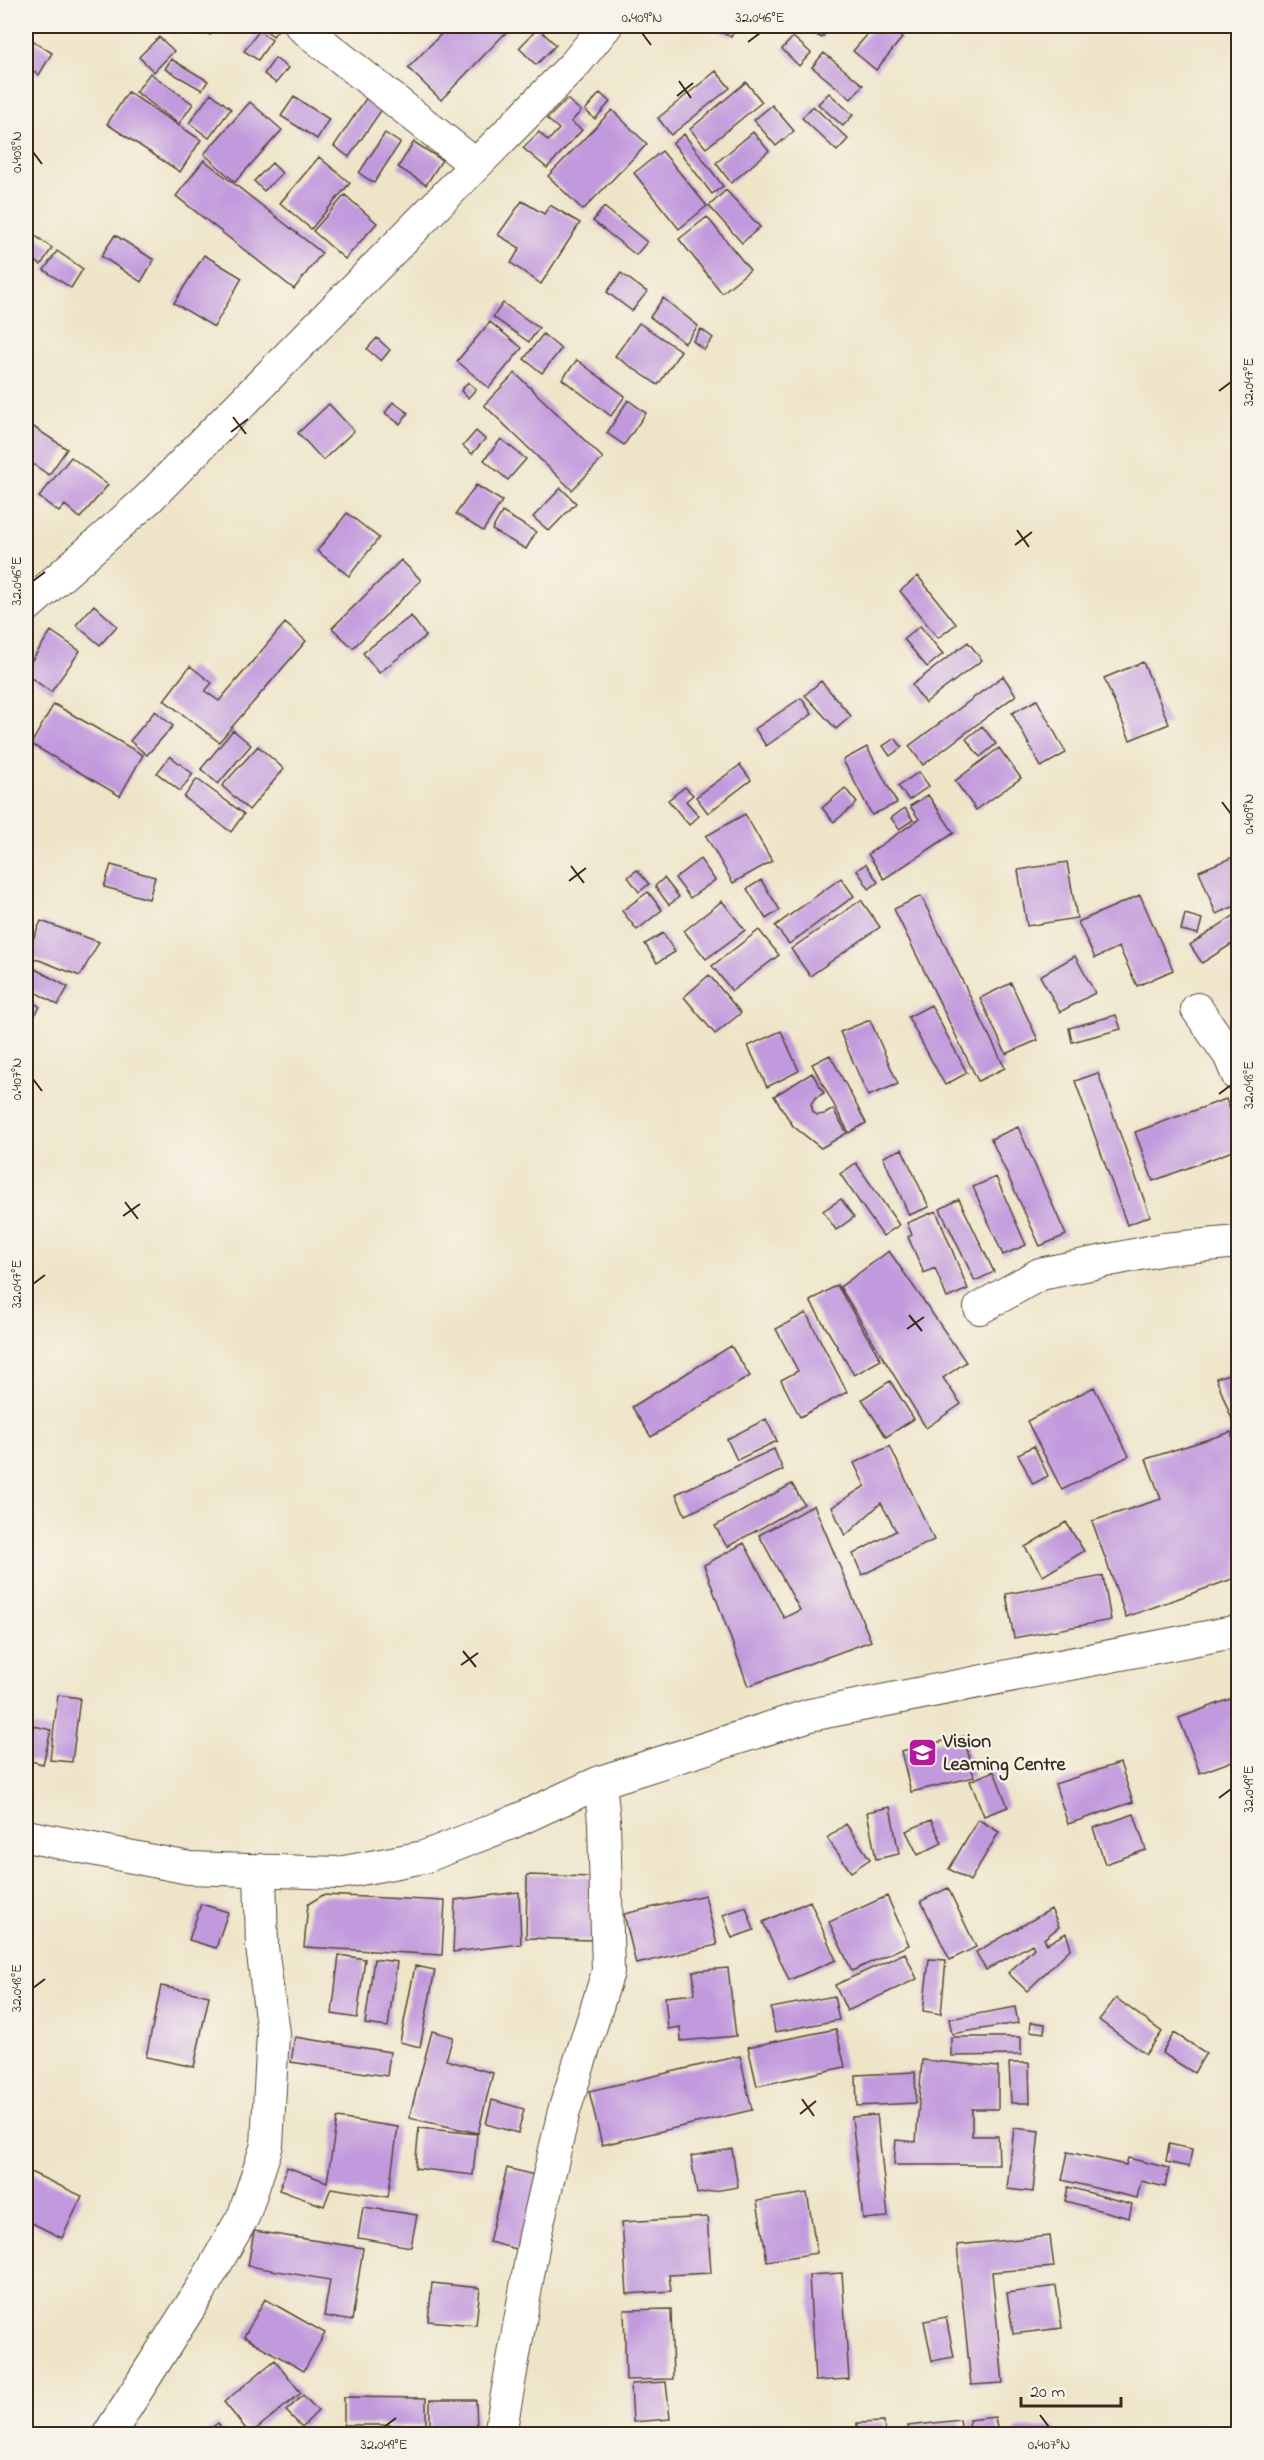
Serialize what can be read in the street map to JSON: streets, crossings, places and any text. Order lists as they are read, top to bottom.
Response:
{
  "places": {
    "school or university": ["Vision Learning Centre"]
  },
  "scale_bar": "20 m",
  "coordinates": [
    "0.409°N",
    "32.046°E",
    "0.408°N",
    "32.047°E",
    "0.407°N",
    "32.048°E",
    "32.049°E"
  ]
}
